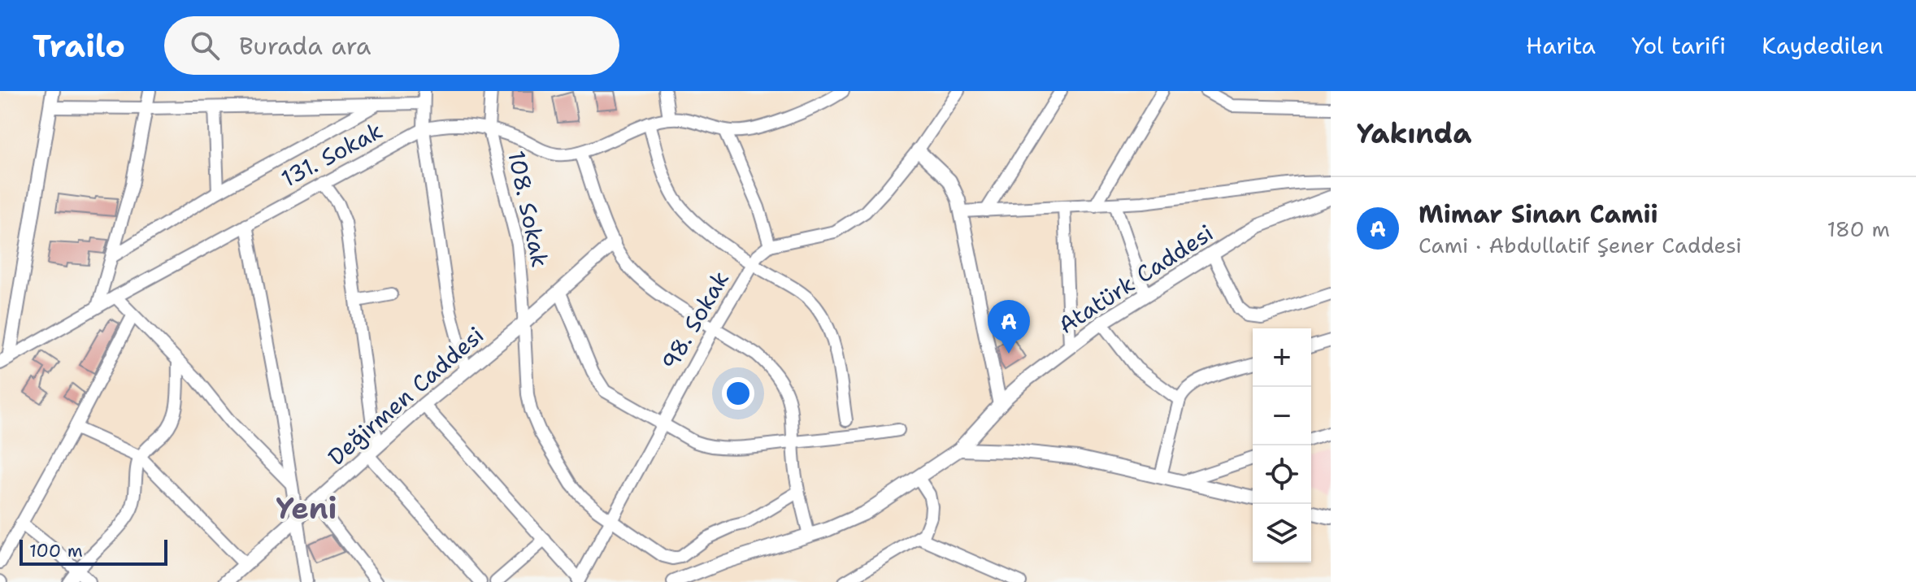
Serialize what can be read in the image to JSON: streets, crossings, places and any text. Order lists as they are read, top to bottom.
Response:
{
  "streets": {
    "street": [
      "131. Sokak",
      "108. Sokak",
      "Atatürk Caddesi",
      "98. Sokak",
      "Değirmen Caddesi"
    ]
  },
  "crossings": [
    ["131. Sokak", "108. Sokak"],
    ["108. Sokak", "98. Sokak"],
    ["108. Sokak", "Değirmen Caddesi"]
  ],
  "districts": ["Yeni"],
  "scale_bar": "100 m",
  "page": {
    "header": "Trailo",
    "search": "Burada ara",
    "nav": ["Harita", "Yol tarifi", "Kaydedilen"],
    "heading": "Yakında",
    "list": [
      {
        "mark": "A",
        "name": "Mimar Sinan Camii",
        "note": "Cami · Abdullatif Şener Caddesi",
        "value": "180 m"
      }
    ],
    "pins": "A",
    "map_buttons": ["+", "−"],
    "scale": "100 m"
  }
}
